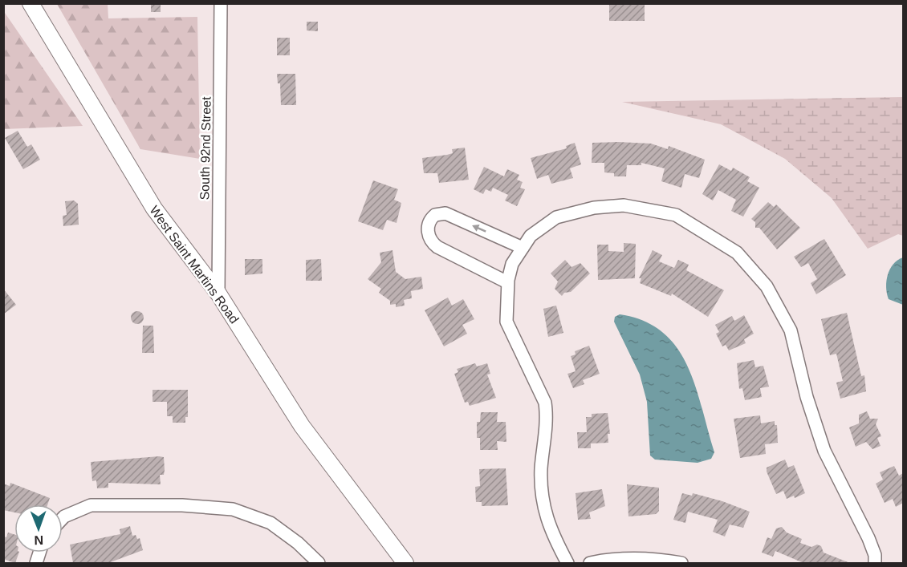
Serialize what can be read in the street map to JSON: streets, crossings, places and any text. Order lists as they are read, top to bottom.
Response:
{
  "streets": {
    "main road": ["West Saint Martins Road"],
    "street": ["South 92nd Street"]
  },
  "crossings": [
    ["South 92nd Street", "West Saint Martins Road"]
  ],
  "north": "bottom"
}
